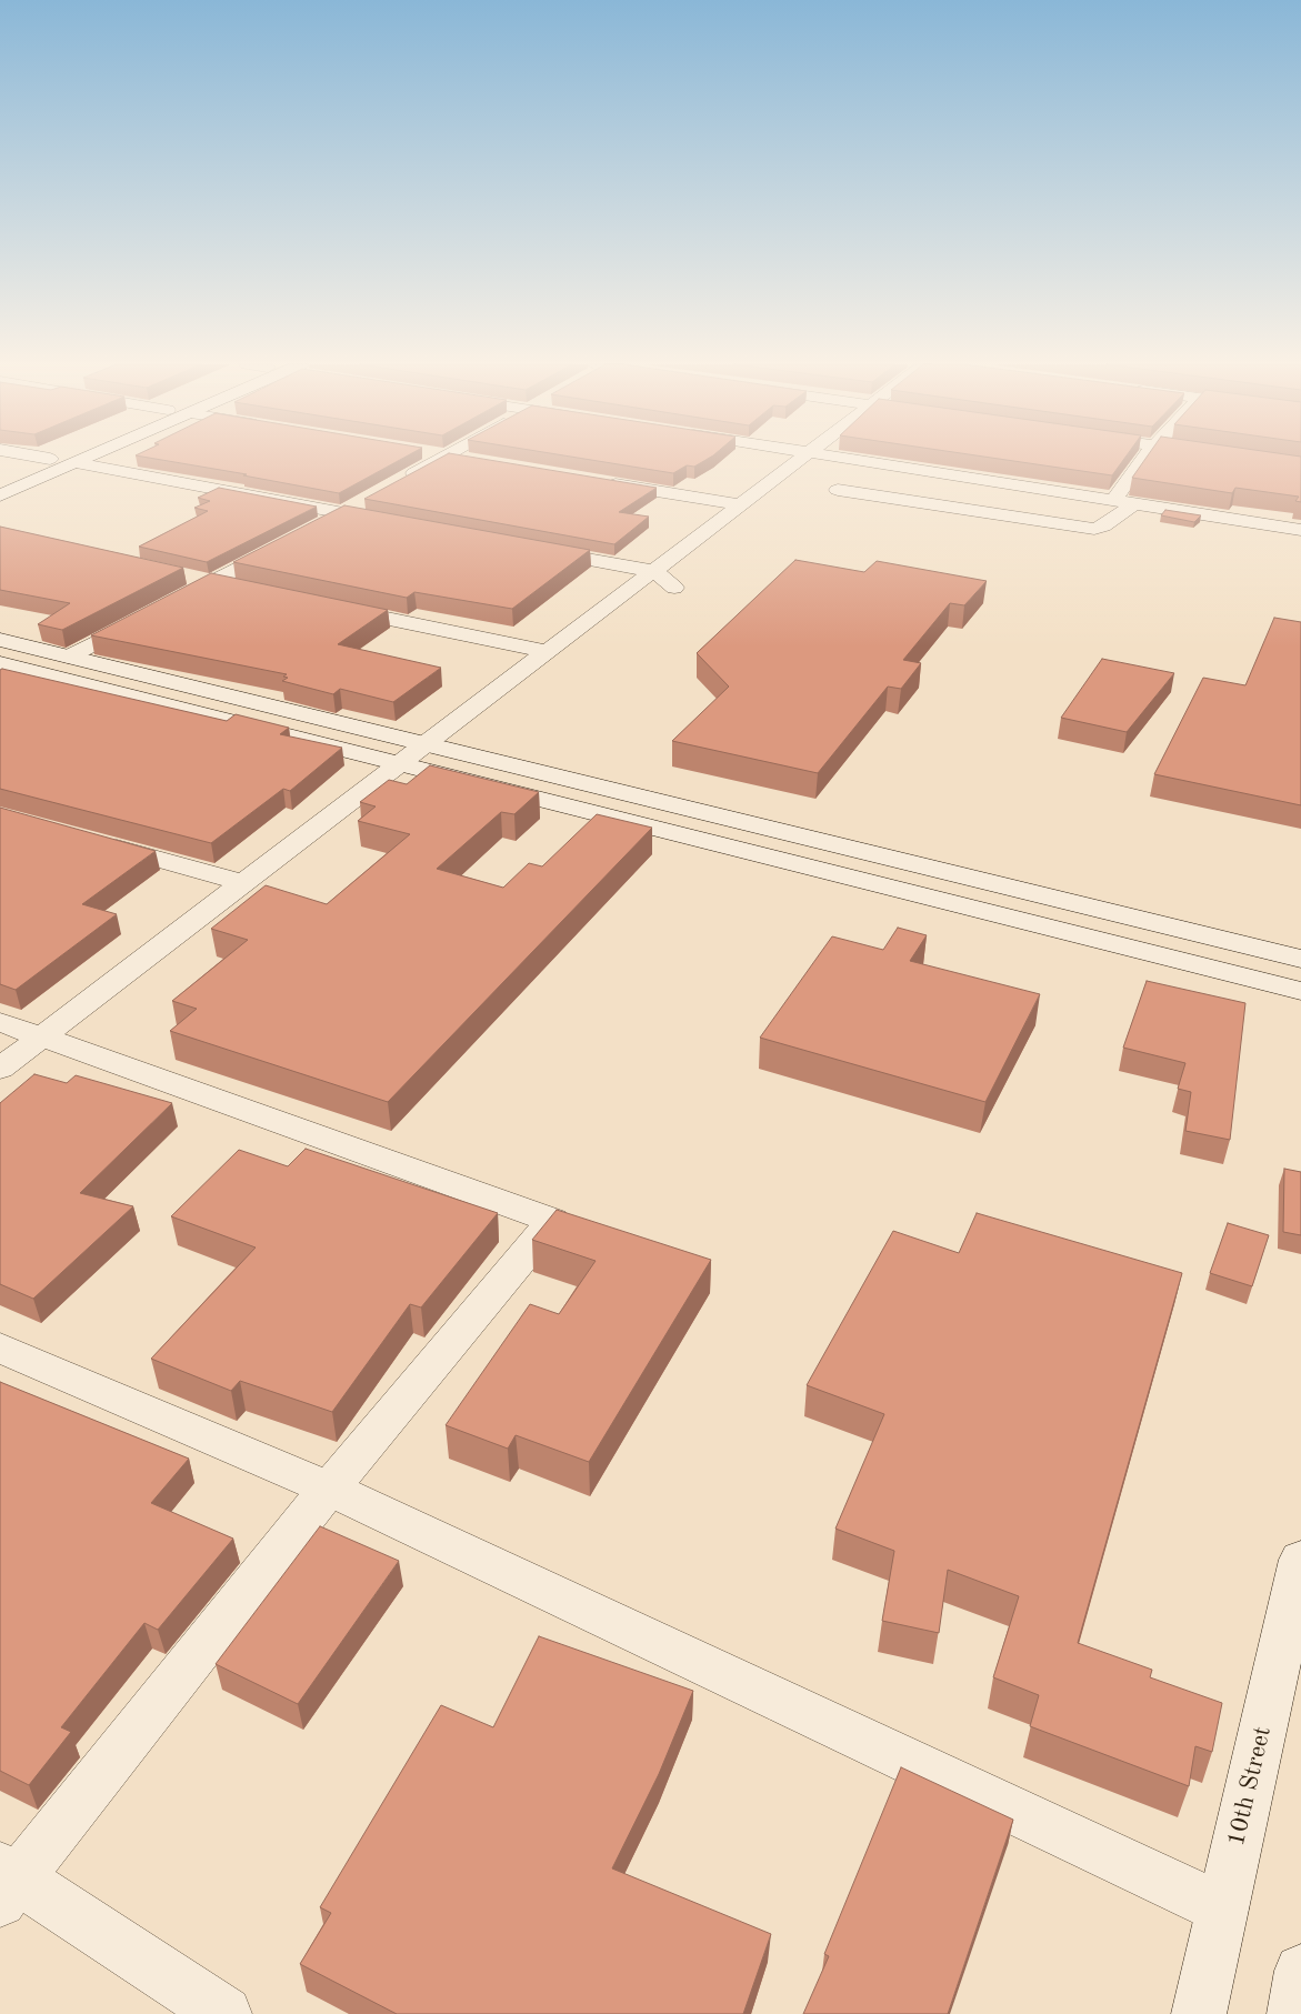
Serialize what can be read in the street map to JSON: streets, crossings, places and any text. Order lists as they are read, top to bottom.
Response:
{
  "streets": {
    "street": ["10th Street"]
  }
}
